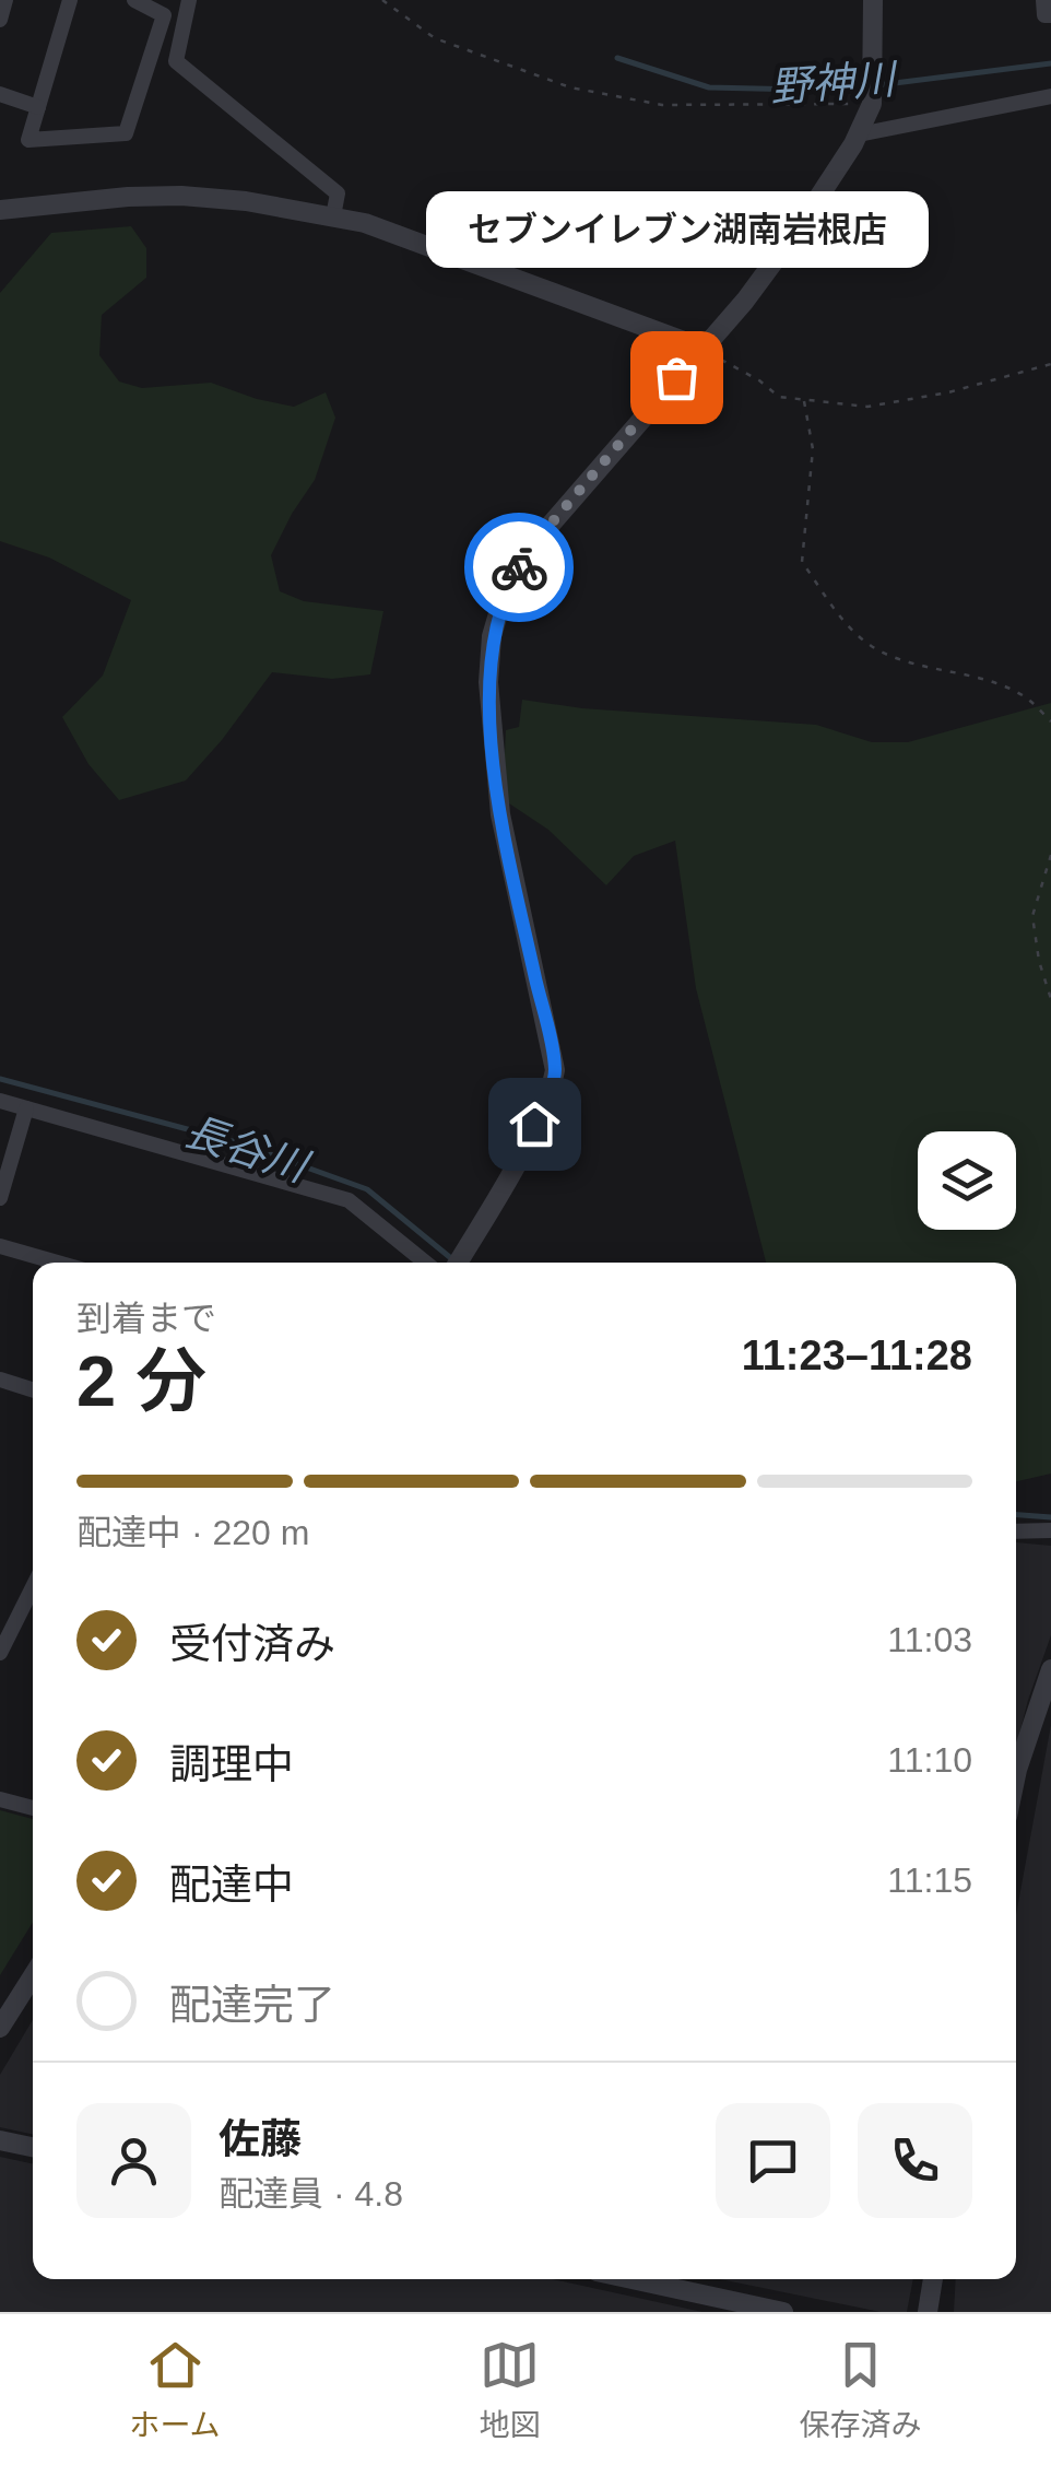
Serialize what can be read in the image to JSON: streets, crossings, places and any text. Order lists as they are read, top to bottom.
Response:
{
  "water": ["野神川", "長谷川"],
  "places": ["セブンイレブン湖南岩根店"],
  "page": {
    "bubble": "セブンイレブン湖南岩根店",
    "heading": ["2 分", "到着まで", "11:23–11:28"],
    "panel": ["佐藤", "配達員 · 4.8"],
    "bar": "配達中 · 220 m",
    "list": [
      ["受付済み", "11:03"],
      ["調理中", "11:10"],
      ["配達中", "11:15"],
      "配達完了"
    ],
    "tabs": ["ホーム", "地図", "保存済み"]
  }
}
